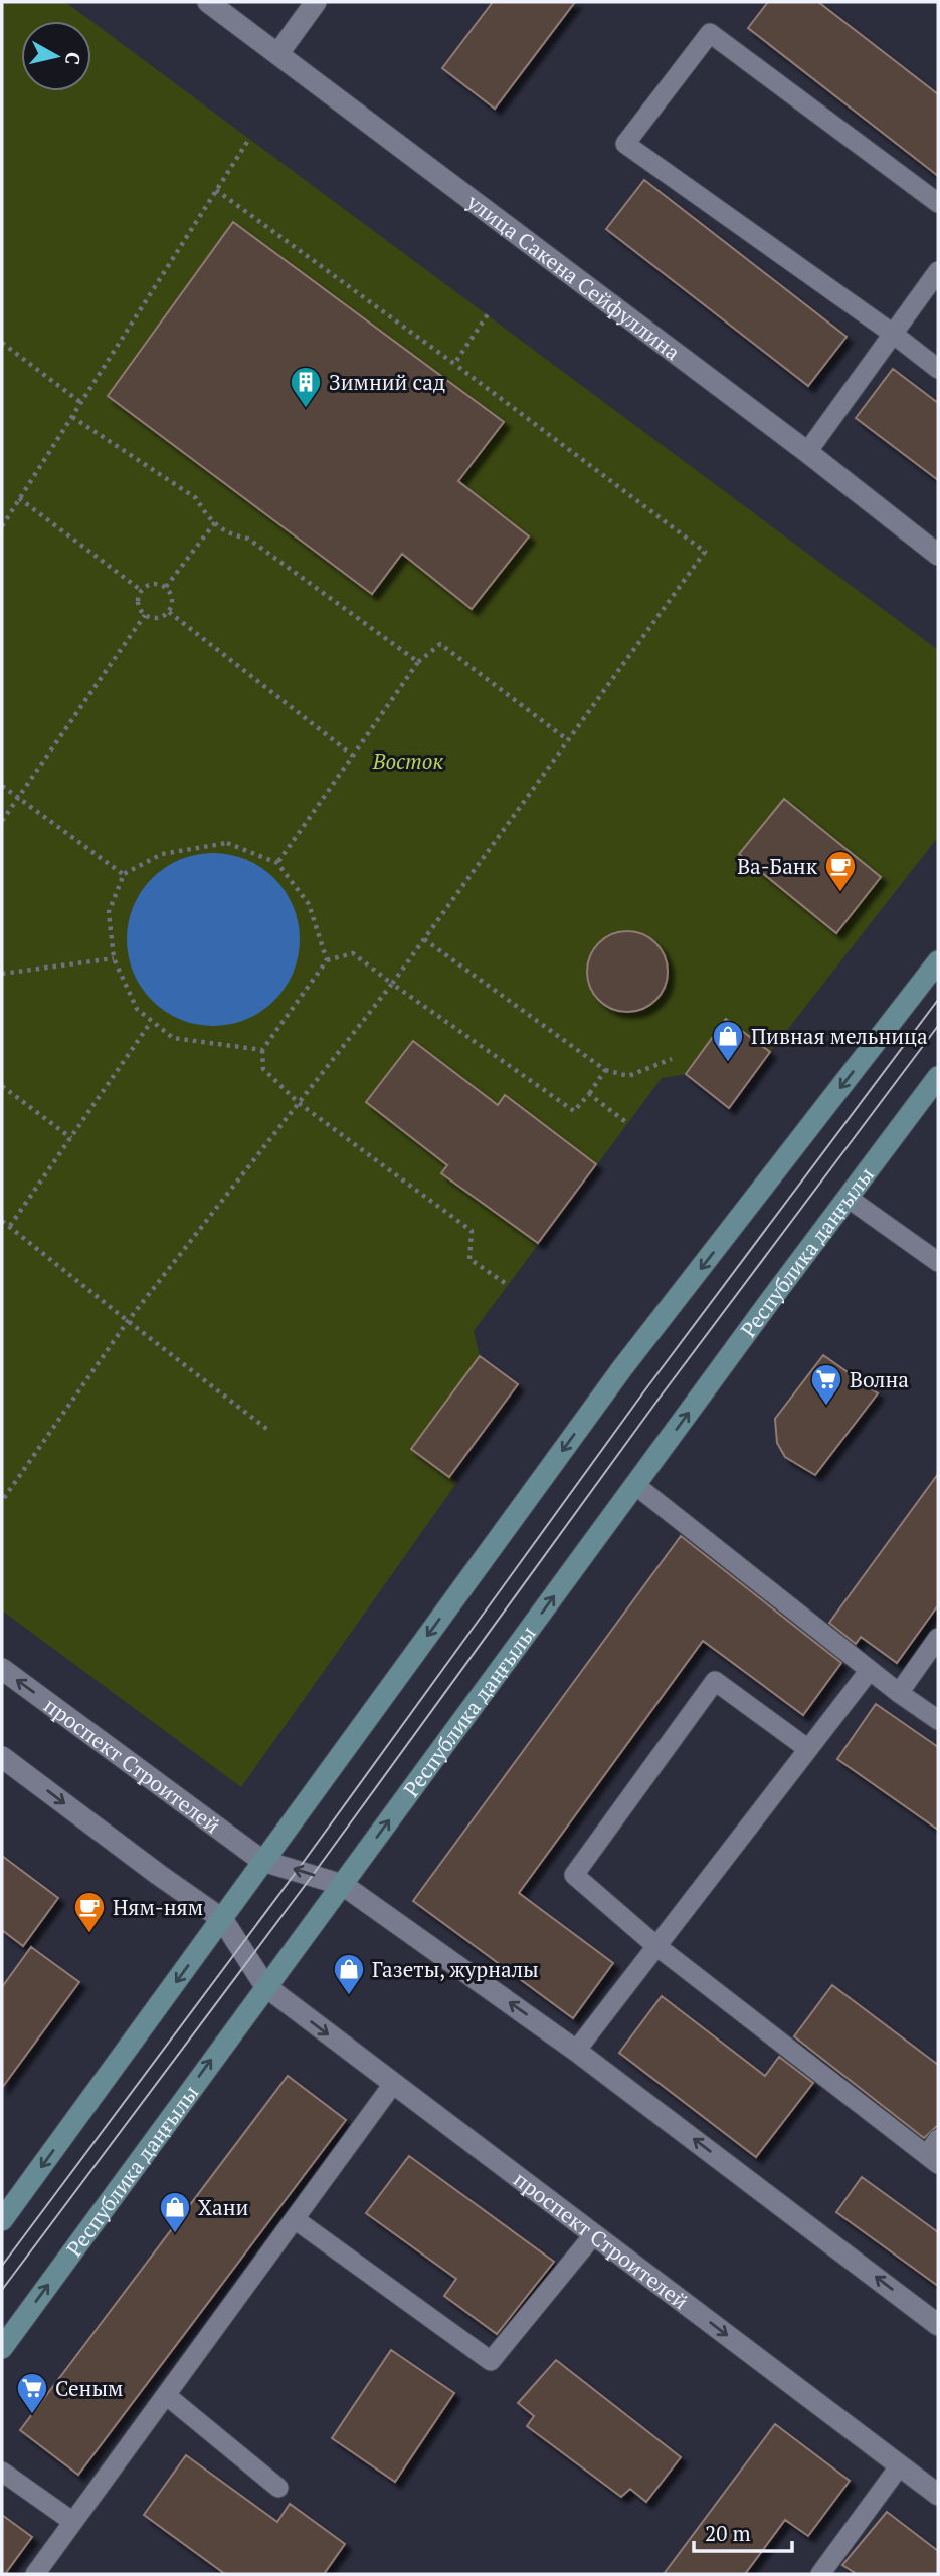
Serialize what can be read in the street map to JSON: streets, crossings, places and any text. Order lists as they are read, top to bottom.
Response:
{
  "streets": {
    "main road": ["Республика даңғылы"],
    "street": ["улица Сакена Сейфуллина", "проспект Строителей"]
  },
  "crossings": [
    ["Республика даңғылы", "проспект Строителей"]
  ],
  "parks": ["Восток"],
  "places": {
    "building": ["Зимний сад"],
    "cafe": ["Ва-Банк", "Ням-ням"],
    "shop": ["Пивная мельница", "Газеты, журналы", "Хани"],
    "supermarket": ["Волна", "Сеным"]
  },
  "scale_bar": "20 m",
  "north": "right"
}
